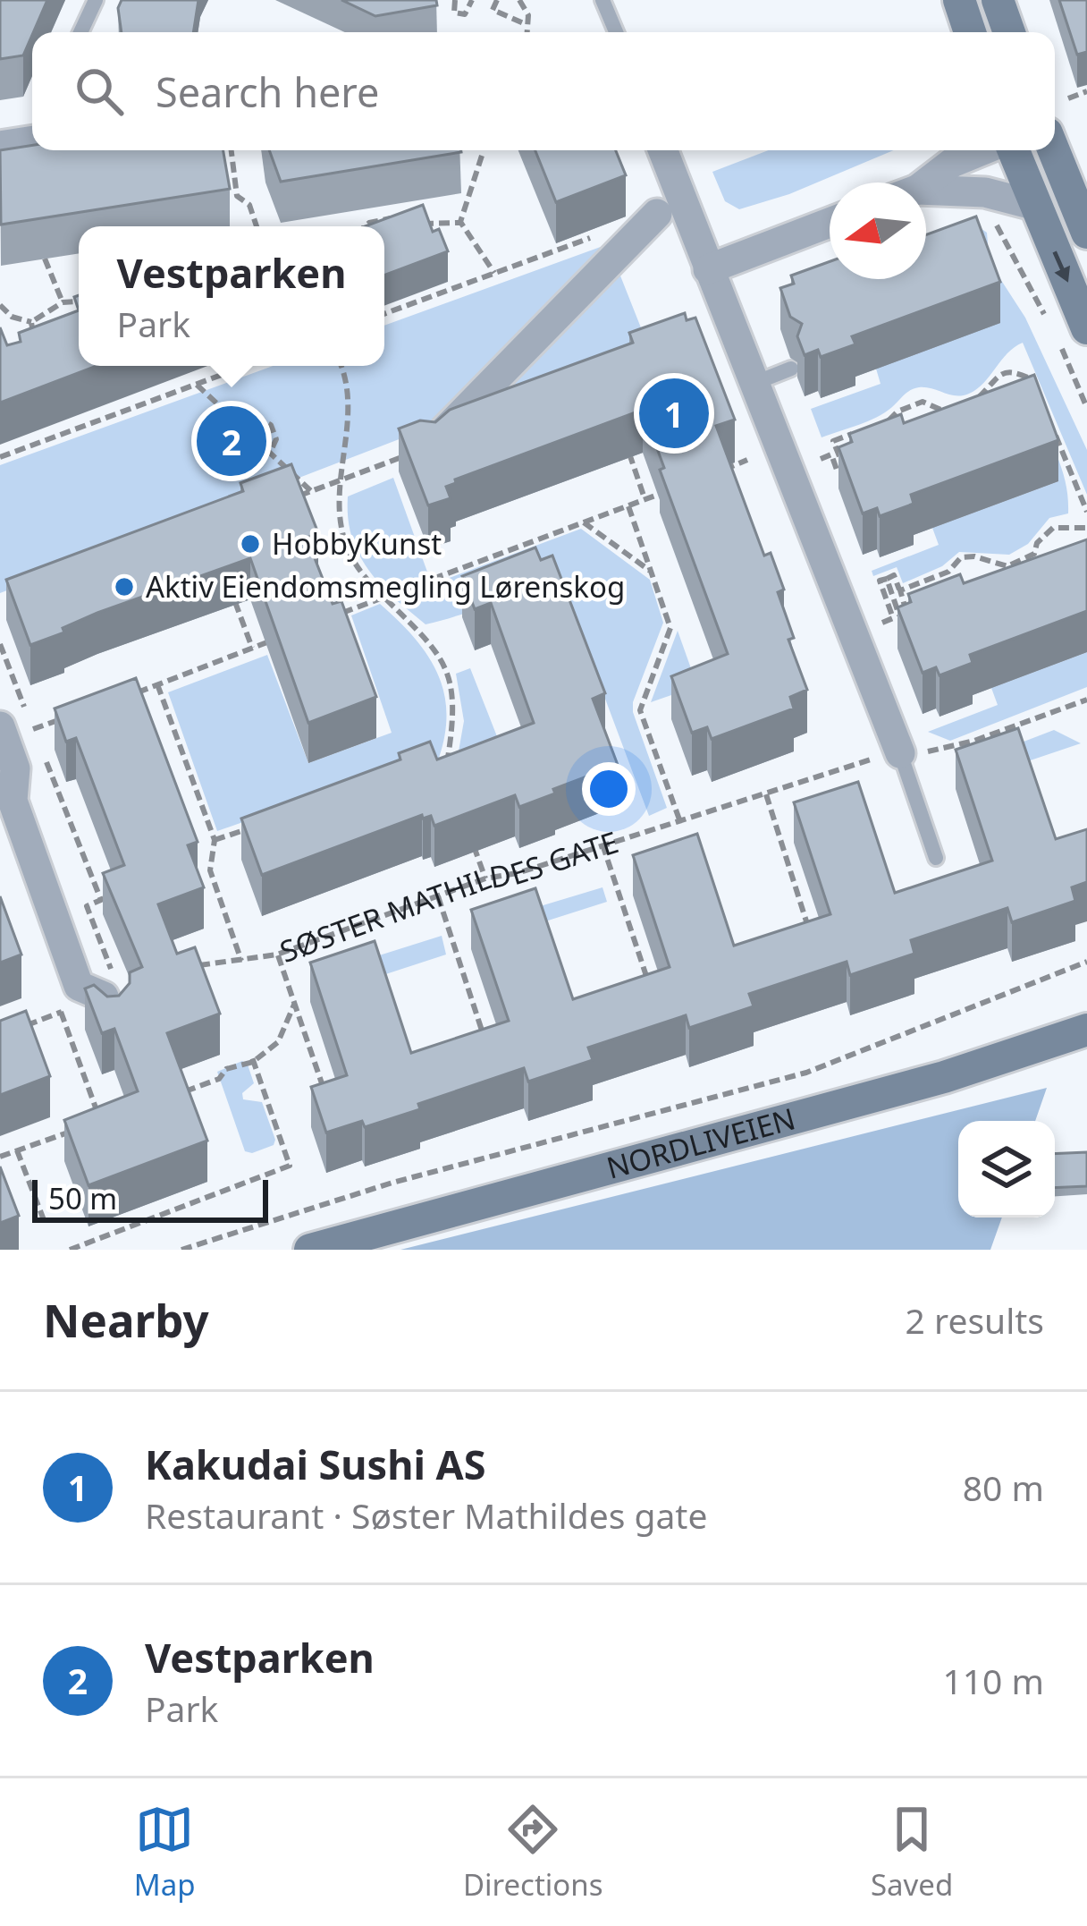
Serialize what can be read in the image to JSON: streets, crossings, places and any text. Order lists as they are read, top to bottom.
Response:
{
  "streets": {
    "main road": ["NORDLIVEIEN"],
    "path": ["SØSTER MATHILDES GATE"]
  },
  "places": ["HobbyKunst", "Aktiv Eiendomsmegling Lørenskog"],
  "scale_bar": "50 m",
  "north": "left",
  "page": {
    "search": "Search here",
    "popup": ["Vestparken", "Park"],
    "pins": ["1", "2"],
    "scale": "50 m",
    "heading": ["Nearby", "2 results"],
    "list": [
      {
        "mark": "1",
        "name": "Kakudai Sushi AS",
        "note": "Restaurant · Søster Mathildes gate",
        "value": "80 m"
      },
      {
        "mark": "2",
        "name": "Vestparken",
        "note": "Park",
        "value": "110 m"
      }
    ],
    "nav": ["Map", "Directions", "Saved"]
  }
}
